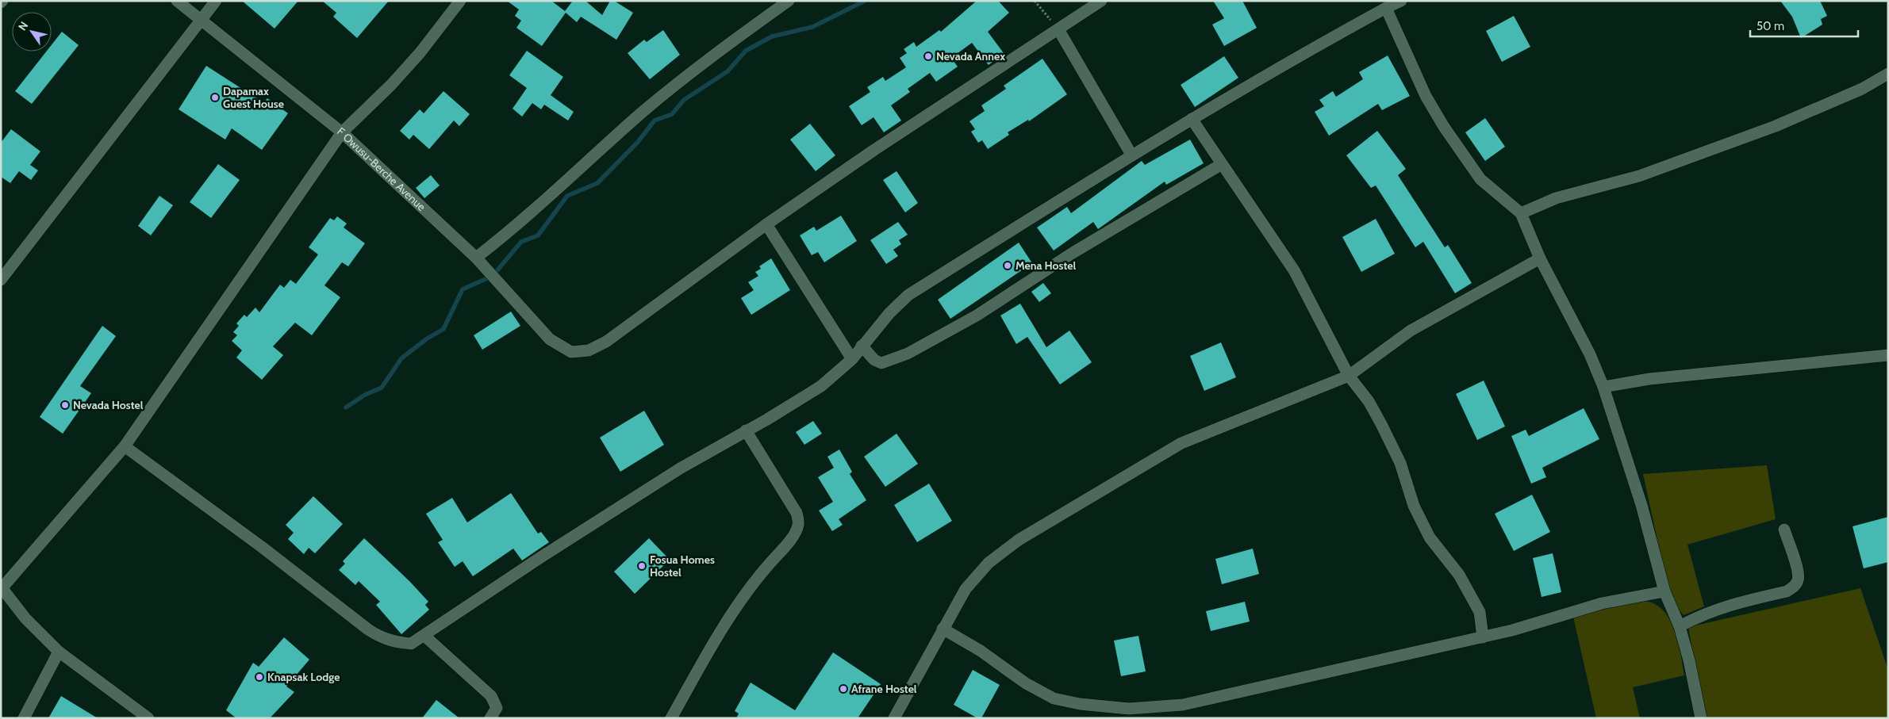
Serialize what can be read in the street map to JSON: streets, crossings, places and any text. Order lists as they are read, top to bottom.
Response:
{
  "streets": {
    "street": ["F Owusu-Berche Avenue"]
  },
  "places": [
    "Nevada Annex",
    "Dapamax Guest House",
    "Mena Hostel",
    "Nevada Hostel",
    "Fosua Homes Hostel",
    "Knapsak Lodge",
    "Afrane Hostel"
  ],
  "scale_bar": "50 m",
  "north": "top left"
}
